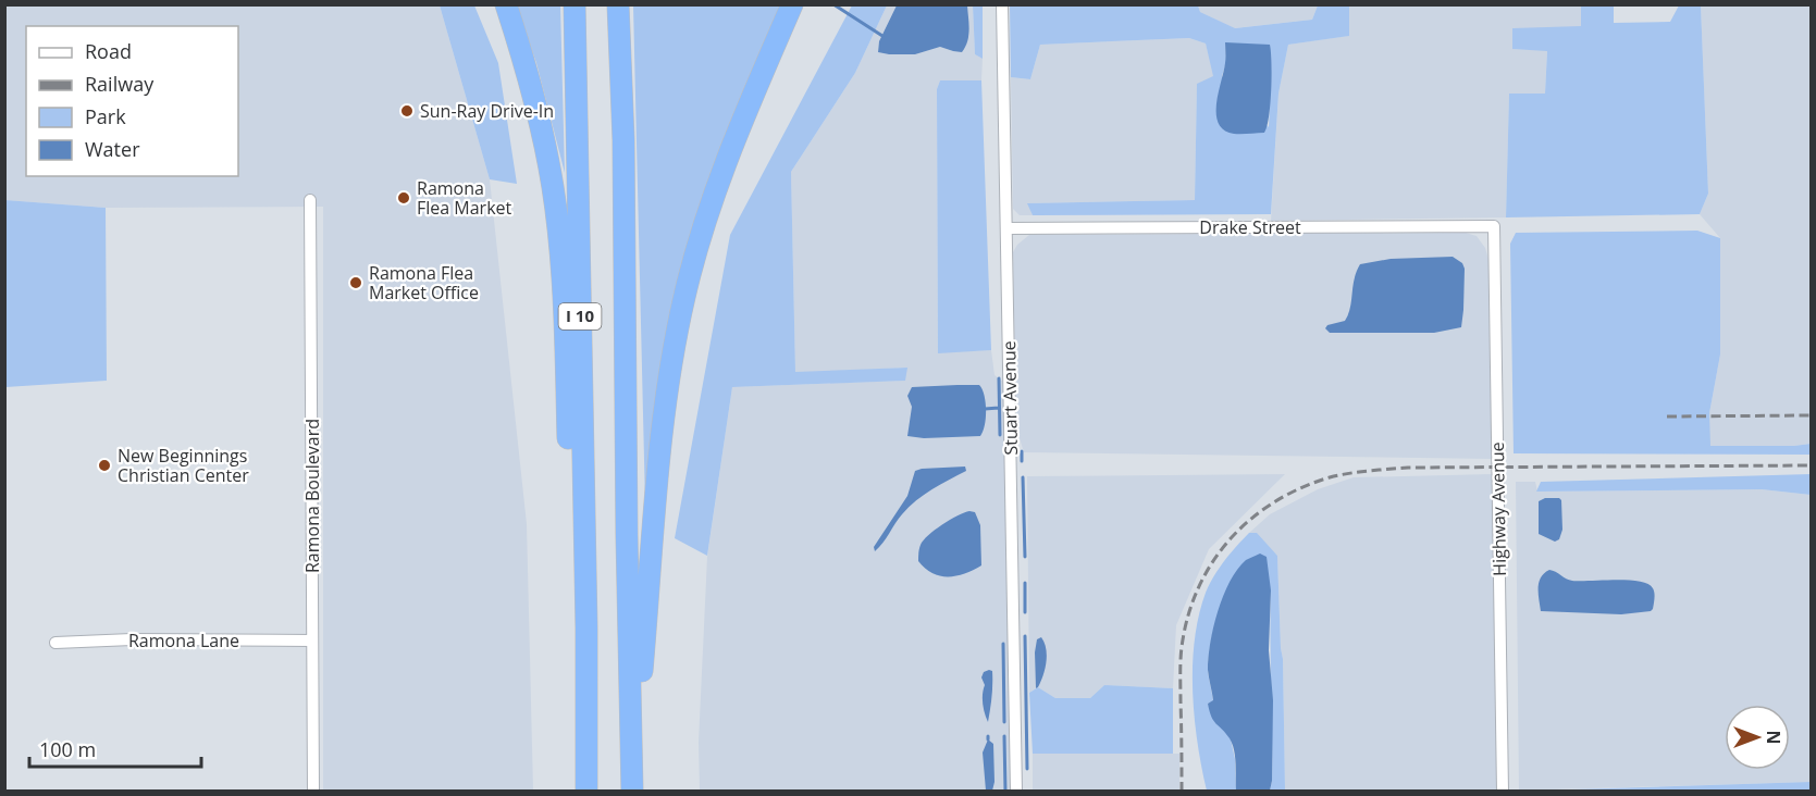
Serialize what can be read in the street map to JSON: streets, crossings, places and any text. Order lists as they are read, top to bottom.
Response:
{
  "streets": {
    "highway": ["I 10"],
    "street": [
      "Drake Street",
      "Stuart Avenue",
      "Ramona Boulevard",
      "Highway Avenue",
      "Ramona Lane"
    ]
  },
  "crossings": [
    ["Drake Street", "Stuart Avenue"],
    ["Drake Street", "Highway Avenue"],
    ["Ramona Boulevard", "Ramona Lane"]
  ],
  "places": [
    "Sun-Ray Drive-In",
    "Ramona Flea Market",
    "Ramona Flea Market Office",
    "New Beginnings Christian Center"
  ],
  "legend": [
    "Road",
    "Railway",
    "Park",
    "Water"
  ],
  "scale_bar": "100 m",
  "north": "right"
}
